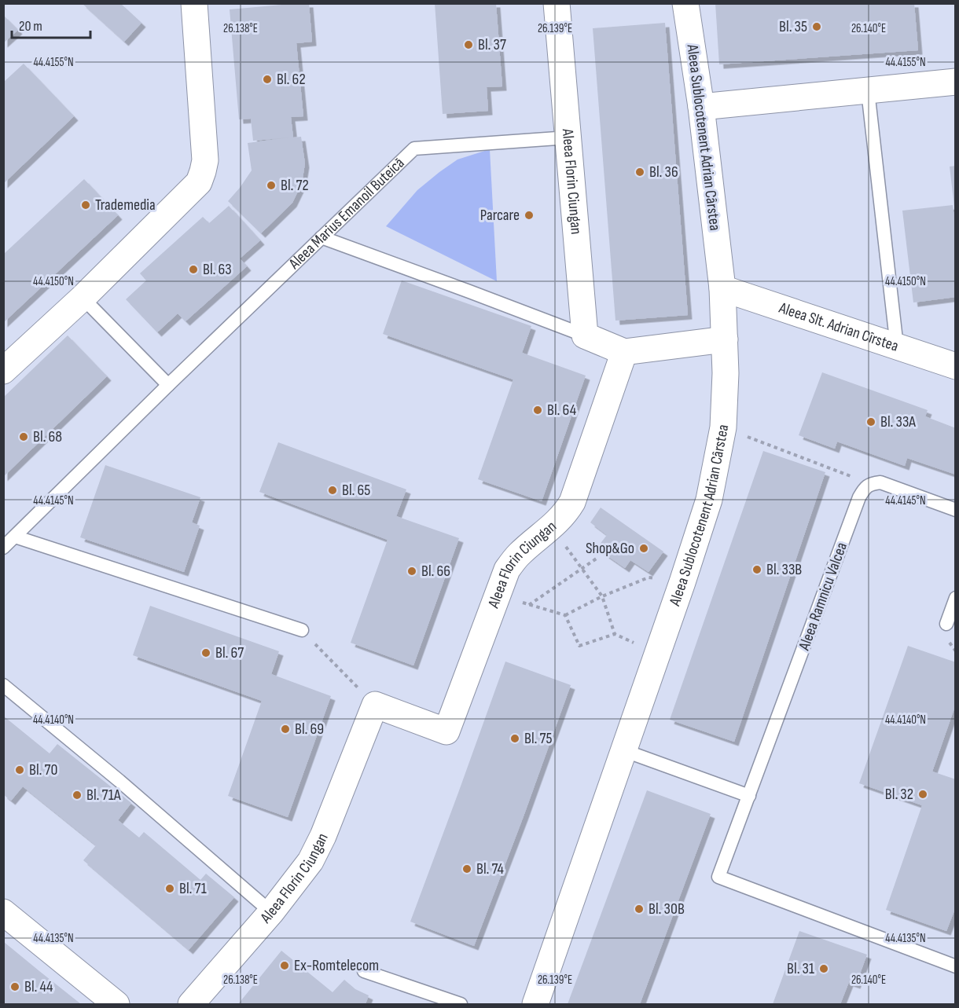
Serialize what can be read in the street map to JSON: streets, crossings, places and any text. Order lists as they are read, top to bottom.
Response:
{
  "streets": {
    "street": ["Aleea Sublocotenent Adrian Cârstea", "Aleea Florin Ciungan", "Aleea Slt. Adrian Cîrstea"],
    "lane": ["Aleea Marius Emanoil Buteică", "Aleea Ramnicu Valcea"]
  },
  "crossings": [
    ["Aleea Sublocotenent Adrian Cârstea", "Aleea Slt. Adrian Cîrstea"],
    ["Aleea Florin Ciungan", "Aleea Marius Emanoil Buteică"]
  ],
  "places": [
    "Bl. 35",
    "Bl. 37",
    "Bl. 62",
    "Bl. 36",
    "Bl. 72",
    "Trademedia",
    "Parcare",
    "Bl. 63",
    "Bl. 64",
    "Bl. 33A",
    "Bl. 68",
    "Bl. 65",
    "Shop&Go",
    "Bl. 33B",
    "Bl. 66",
    "Bl. 67",
    "Bl. 69",
    "Bl. 75",
    "Bl. 70",
    "Bl. 32",
    "Bl. 71A",
    "Bl. 74",
    "Bl. 71",
    "Bl. 30B",
    "Ex-Romtelecom",
    "Bl. 31",
    "Bl. 44"
  ],
  "scale_bar": "20 m",
  "coordinates": [
    "26.138°E",
    "26.139°E",
    "26.140°E",
    "44.4155°N",
    "44.4150°N",
    "44.4145°N",
    "44.4140°N",
    "44.4135°N"
  ]
}
